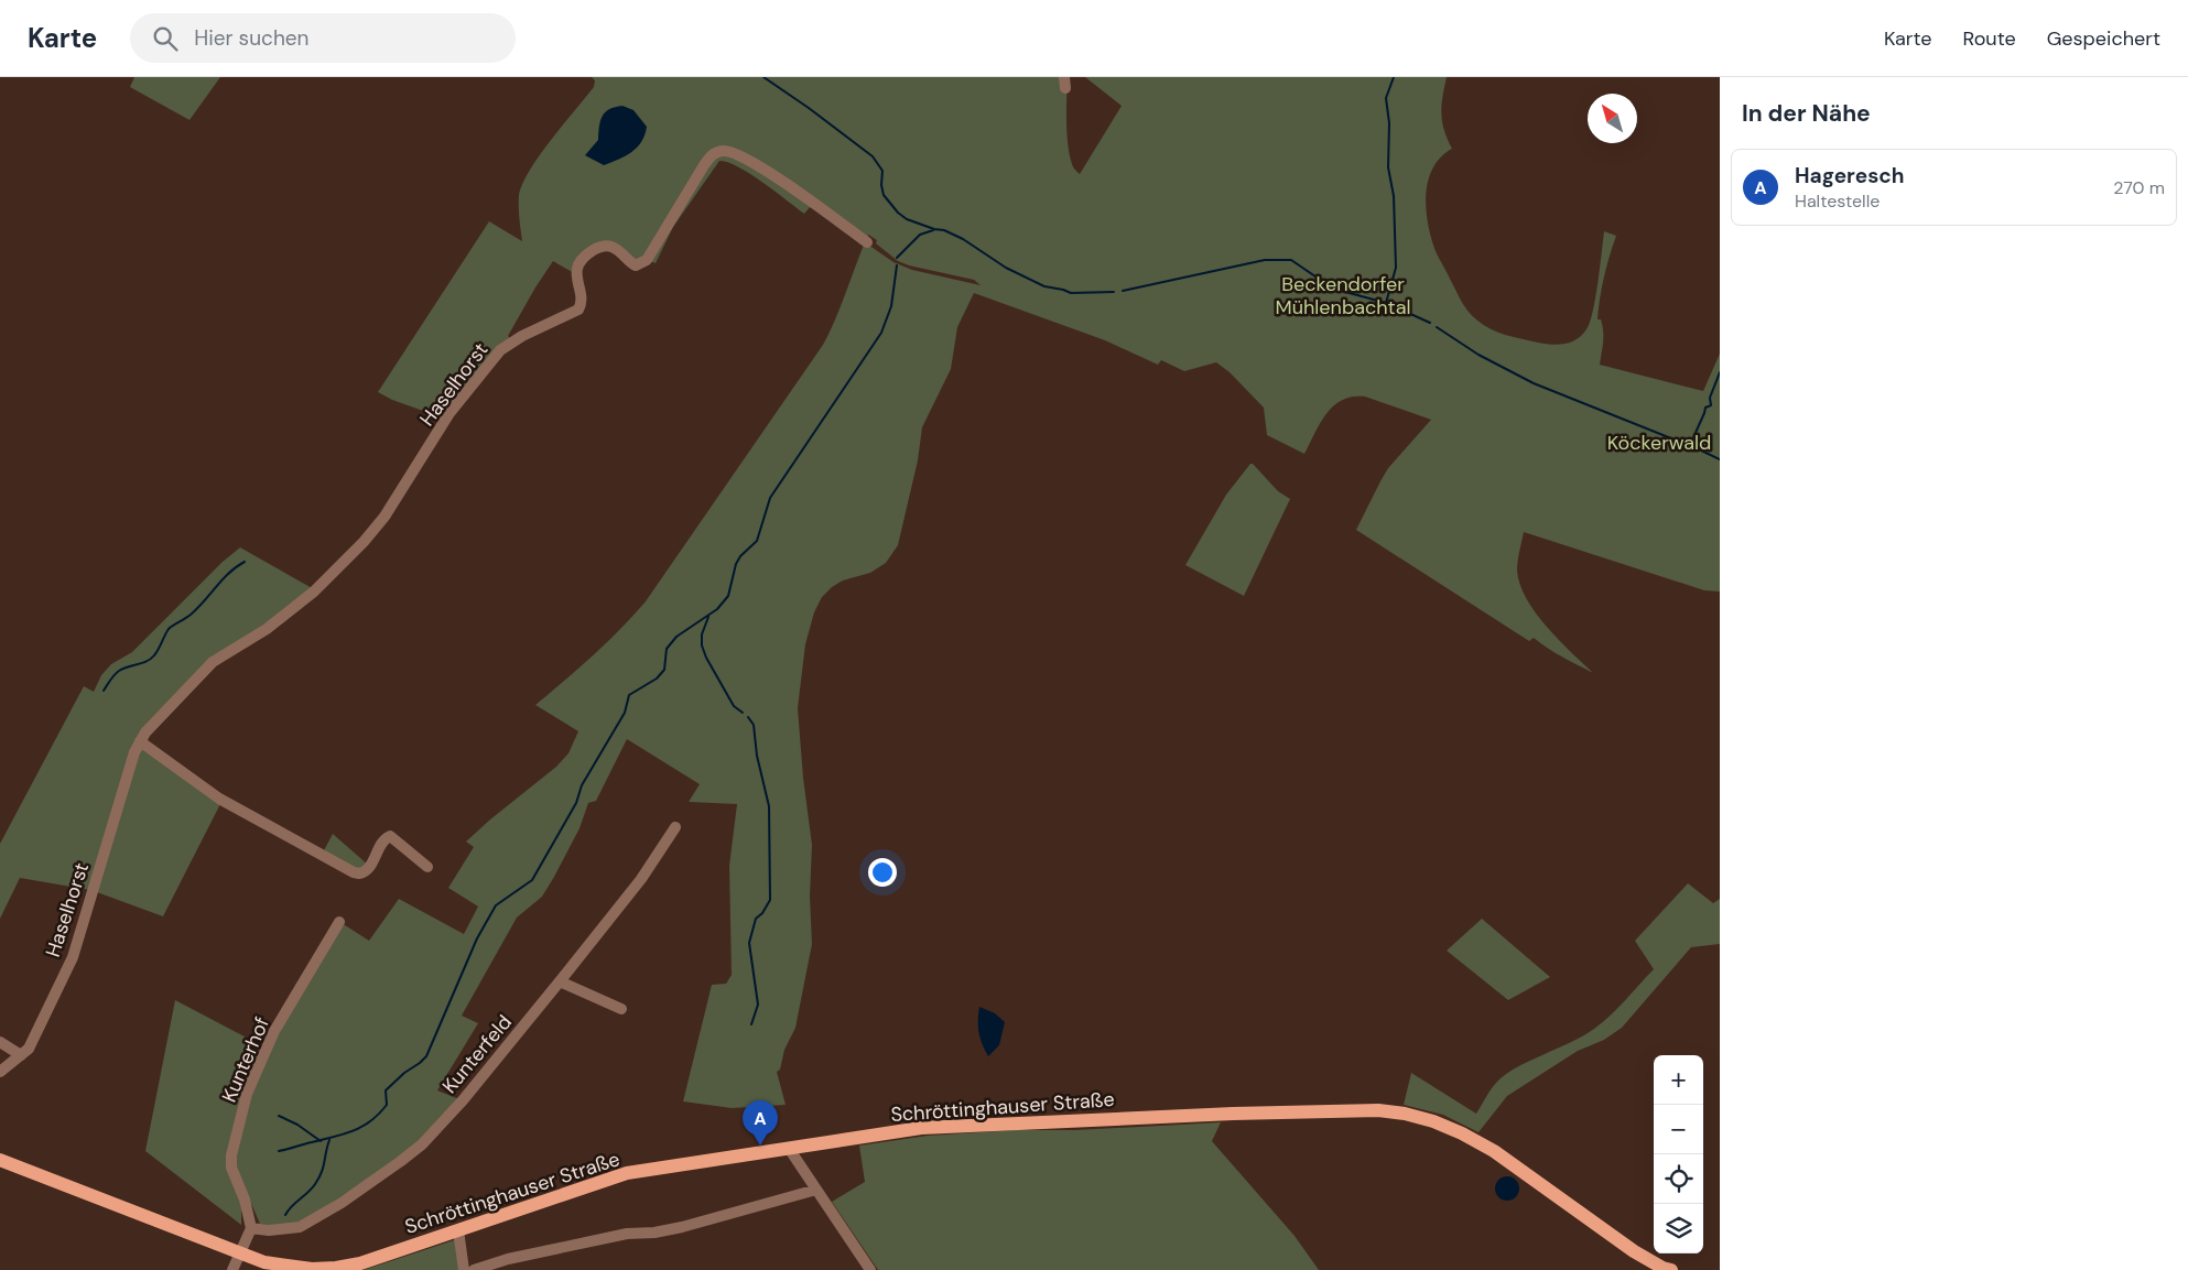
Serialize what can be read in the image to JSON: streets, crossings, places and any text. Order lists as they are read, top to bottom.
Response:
{
  "streets": {
    "main road": ["Schröttinghauser Straße"],
    "street": ["Haselhorst", "Kunterfeld", "Kunterhof"]
  },
  "crossings": [
    ["Kunterfeld", "Kunterhof"]
  ],
  "parks": ["Beckendorfer Mühlenbachtal", "Köckerwald"],
  "north": "top left",
  "page": {
    "header": "Karte",
    "search": "Hier suchen",
    "nav": ["Karte", "Route", "Gespeichert"],
    "heading": "In der Nähe",
    "list": [
      {
        "mark": "A",
        "name": "Hageresch",
        "note": "Haltestelle",
        "value": "270 m"
      }
    ],
    "map_buttons": ["+", "−"],
    "pins": "A"
  }
}
